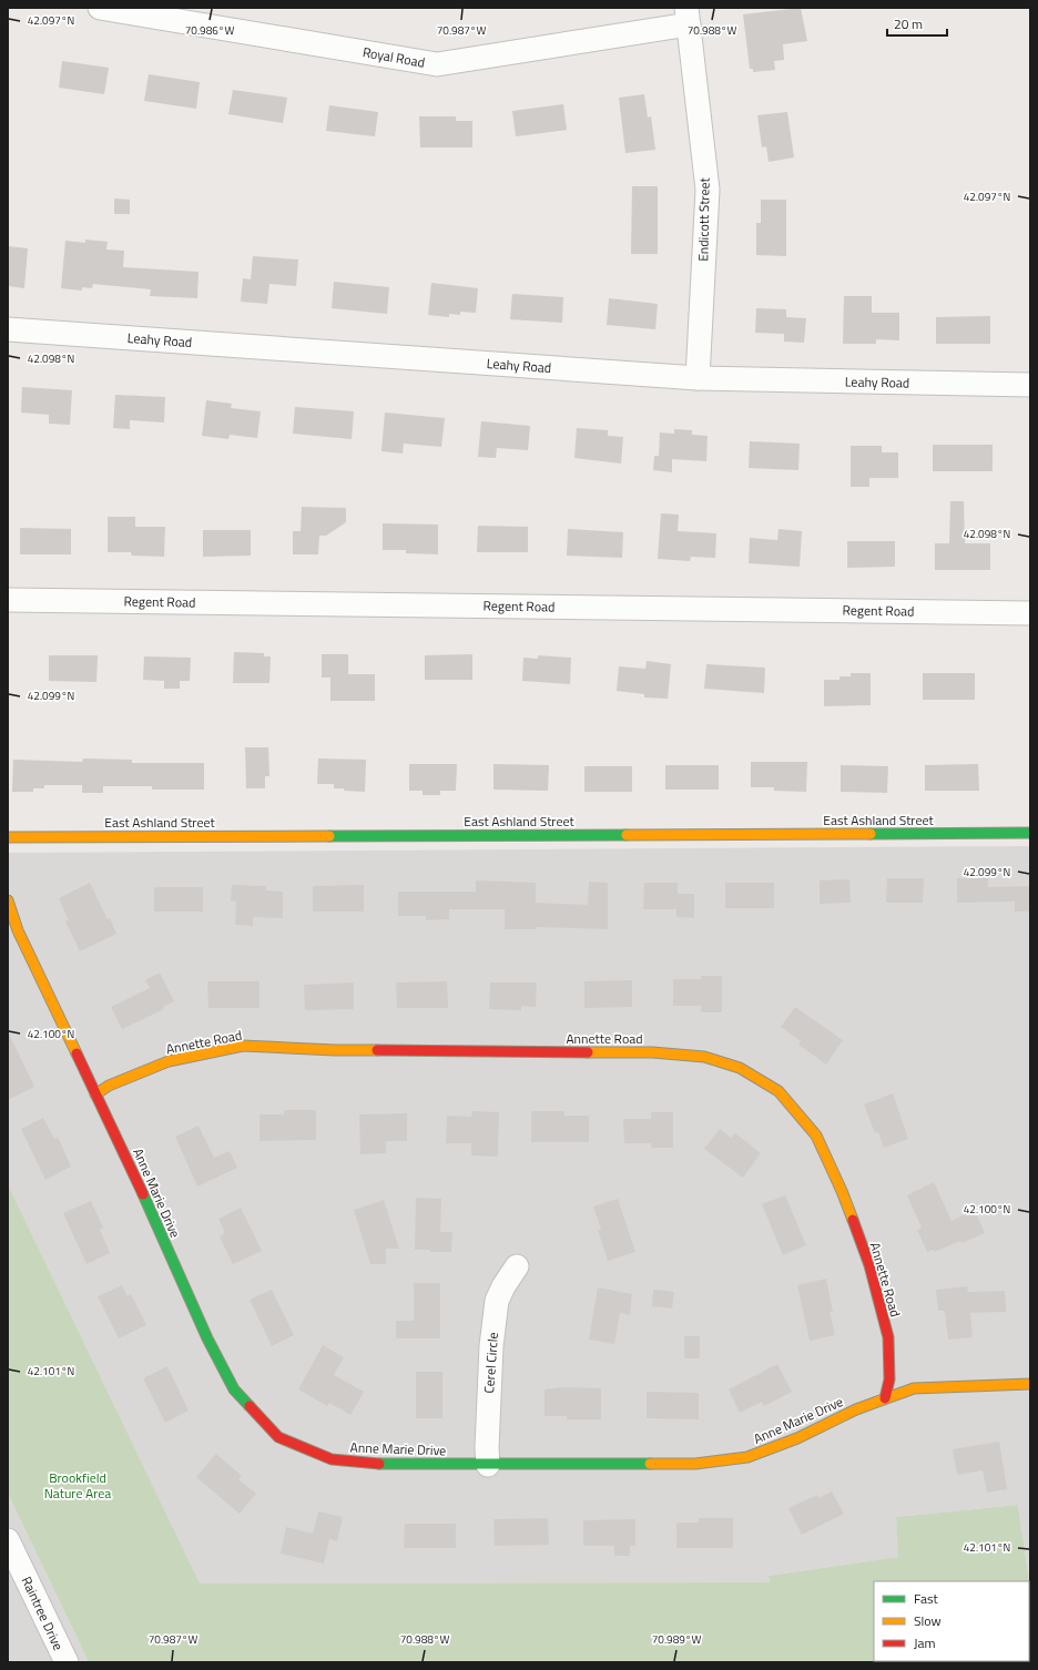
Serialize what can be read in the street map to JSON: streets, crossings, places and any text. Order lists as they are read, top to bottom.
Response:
{
  "streets": {
    "street": [
      "Royal Road",
      "Endicott Street",
      "Leahy Road",
      "Regent Road",
      "East Ashland Street",
      "Annette Road",
      "Anne Marie Drive",
      "Cerel Circle",
      "Raintree Drive"
    ]
  },
  "crossings": [
    ["Royal Road", "Endicott Street"],
    ["Endicott Street", "Leahy Road"],
    ["Annette Road", "Anne Marie Drive"],
    ["Anne Marie Drive", "Cerel Circle"]
  ],
  "parks": ["Brookfield Nature Area"],
  "legend": ["Fast", "Slow", "Jam"],
  "scale_bar": "20 m",
  "coordinates": [
    "42.097°N",
    "70.986°W",
    "70.987°W",
    "70.988°W",
    "42.098°N",
    "42.099°N",
    "42.100°N",
    "42.101°N",
    "70.989°W"
  ]
}
